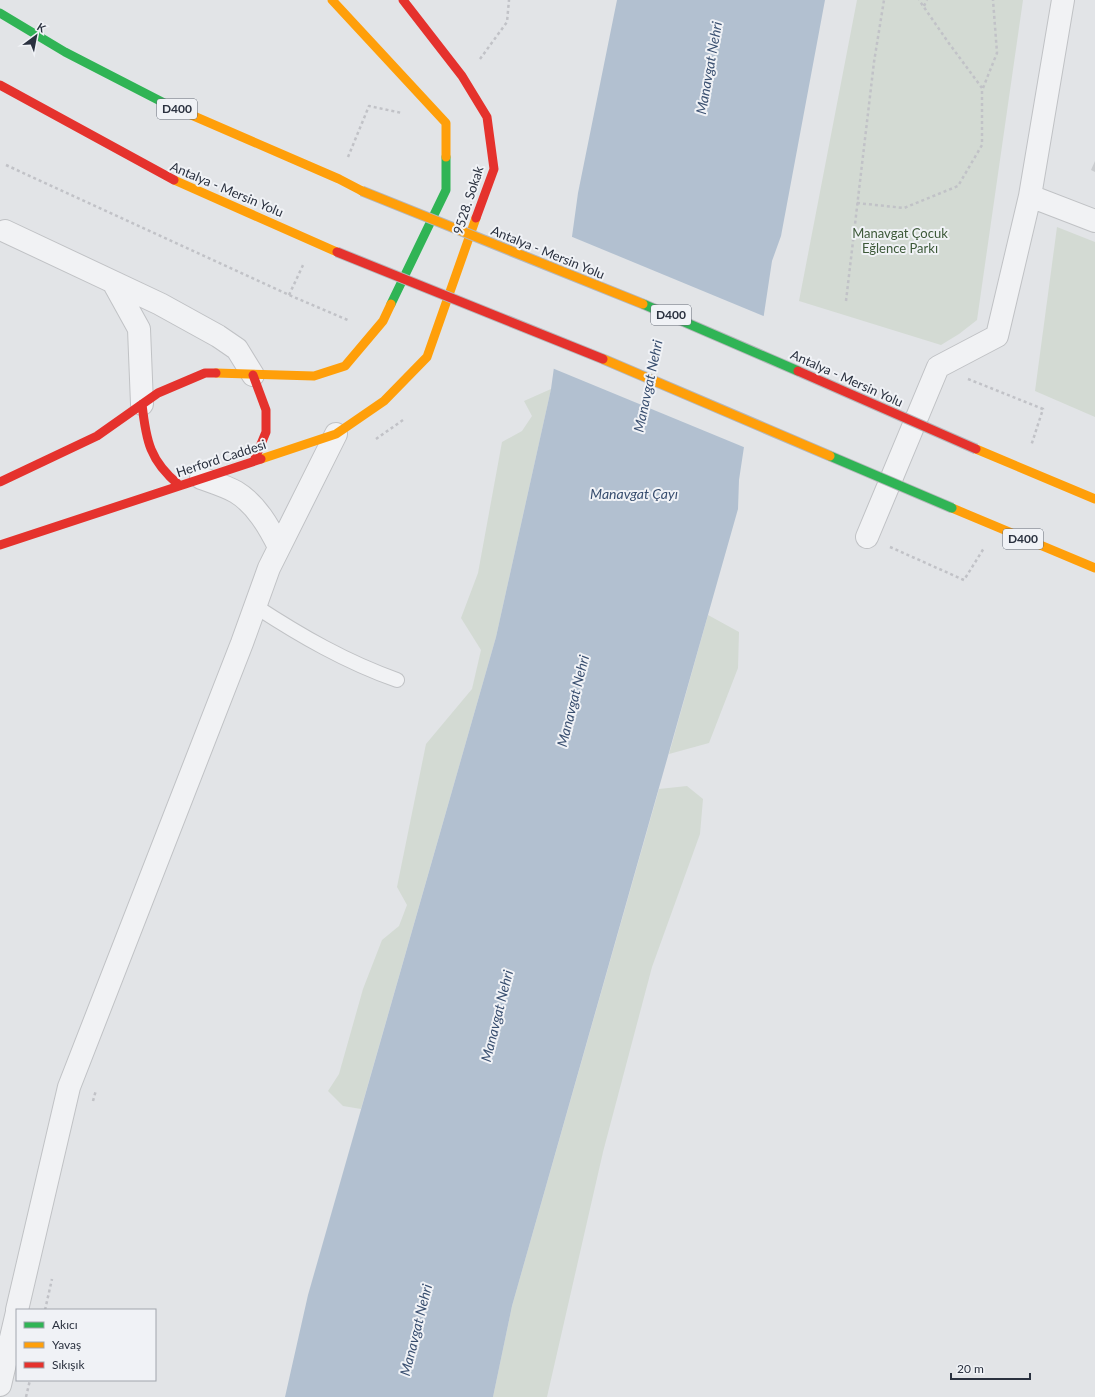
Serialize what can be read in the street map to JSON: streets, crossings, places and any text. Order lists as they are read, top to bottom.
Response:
{
  "streets": {
    "main road": [
      "D400",
      "Antalya - Mersin Yolu",
      "9528. Sokak",
      "Herford Caddesi"
    ]
  },
  "crossings": [
    ["9528. Sokak", "Herford Caddesi"]
  ],
  "water": ["Manavgat Nehri", "Manavgat Çayı"],
  "parks": ["Manavgat Çocuk Eğlence Parkı"],
  "legend": ["Akıcı", "Yavaş", "Sıkışık"],
  "scale_bar": "20 m",
  "north": "top right"
}
